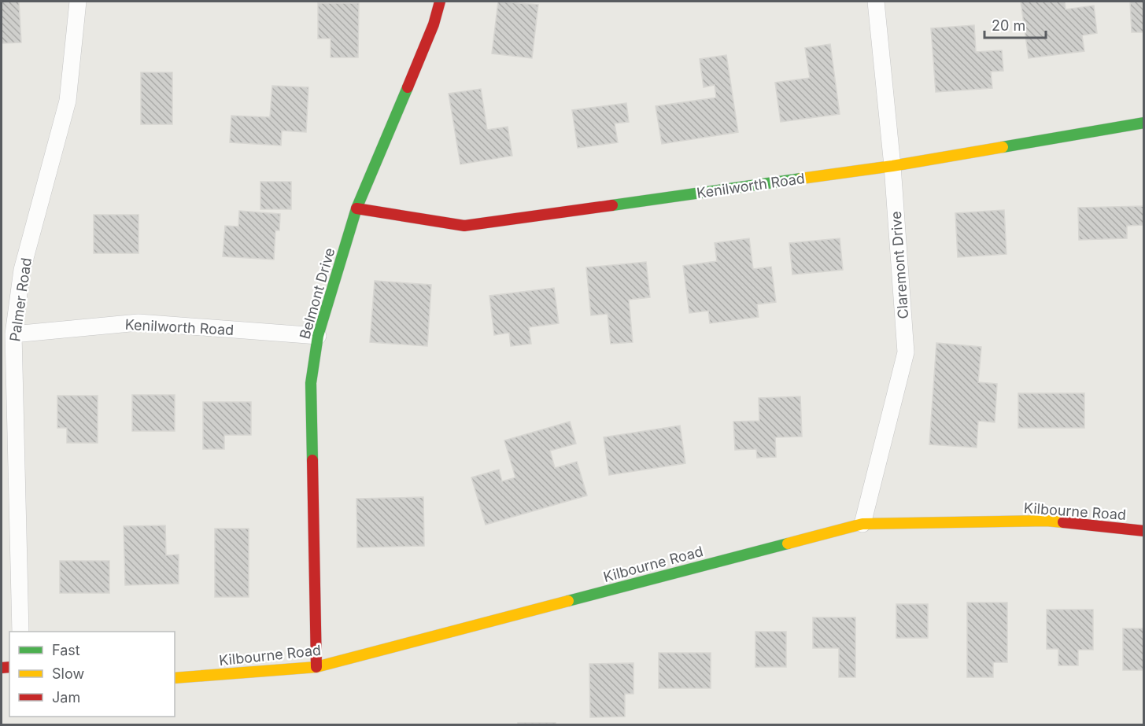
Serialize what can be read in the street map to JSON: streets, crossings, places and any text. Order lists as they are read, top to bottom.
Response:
{
  "streets": {
    "street": [
      "Kenilworth Road",
      "Claremont Drive",
      "Belmont Drive",
      "Palmer Road",
      "Kilbourne Road"
    ]
  },
  "crossings": [
    ["Kenilworth Road", "Claremont Drive"],
    ["Kenilworth Road", "Belmont Drive"],
    ["Kenilworth Road", "Palmer Road"],
    ["Claremont Drive", "Kilbourne Road"],
    ["Belmont Drive", "Kilbourne Road"]
  ],
  "legend": ["Fast", "Slow", "Jam"],
  "scale_bar": "20 m"
}
